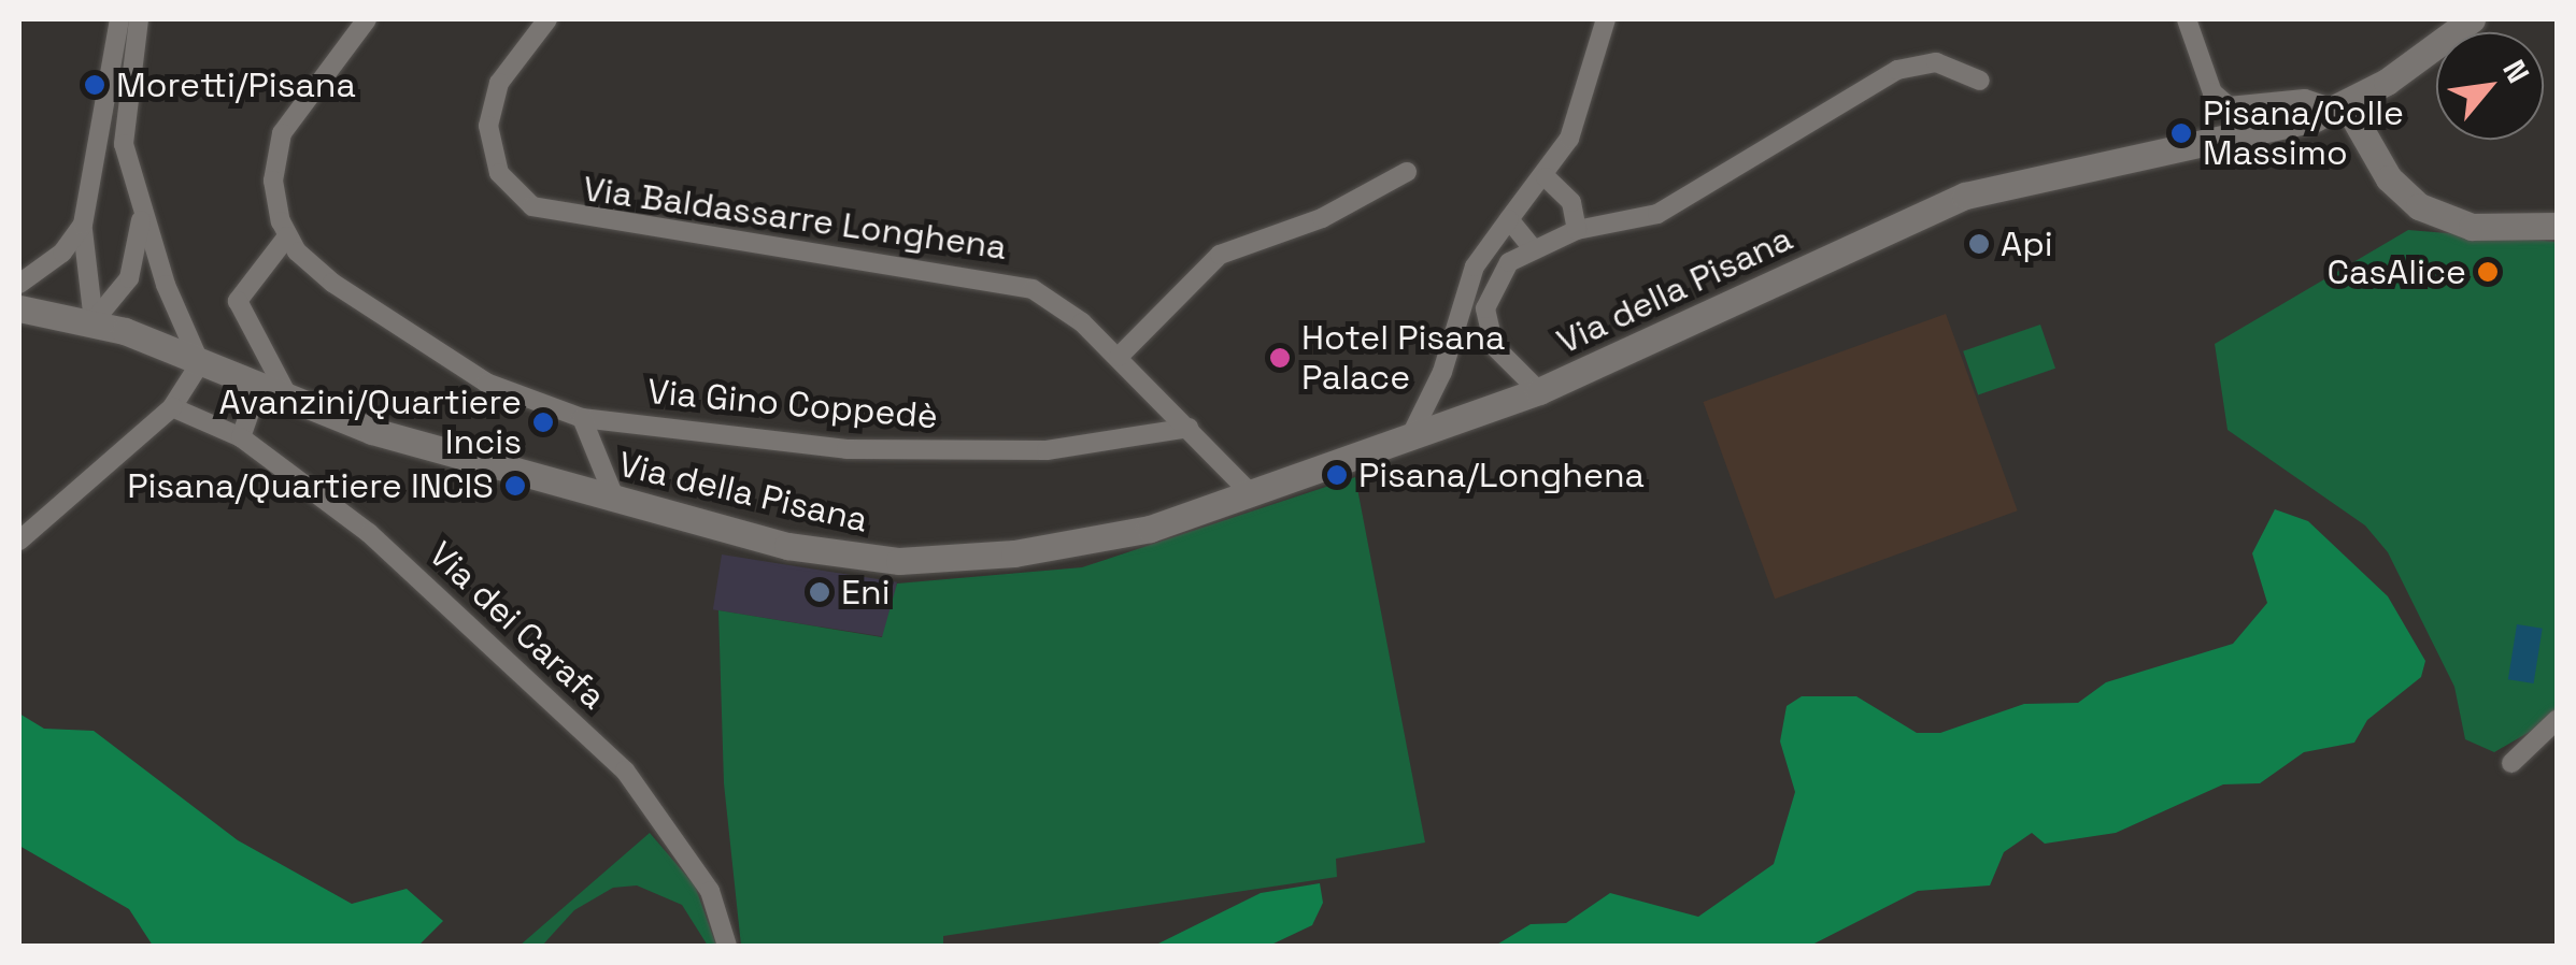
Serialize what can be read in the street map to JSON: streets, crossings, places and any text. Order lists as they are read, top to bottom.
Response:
{
  "streets": {
    "main road": ["Via della Pisana"],
    "street": ["Via Baldassarre Longhena", "Via Gino Coppedè", "Via dei Carafa"]
  },
  "crossings": [
    ["Via Baldassarre Longhena", "Via della Pisana"],
    ["Via Baldassarre Longhena", "Via Gino Coppedè"]
  ],
  "places": [
    "Moretti/Pisana",
    "Pisana/Colle Massimo",
    "Api",
    "CasAlice",
    "Hotel Pisana Palace",
    "Avanzini/Quartiere Incis",
    "Pisana/Longhena",
    "Pisana/Quartiere INCIS",
    "Eni"
  ],
  "north": "top right"
}
